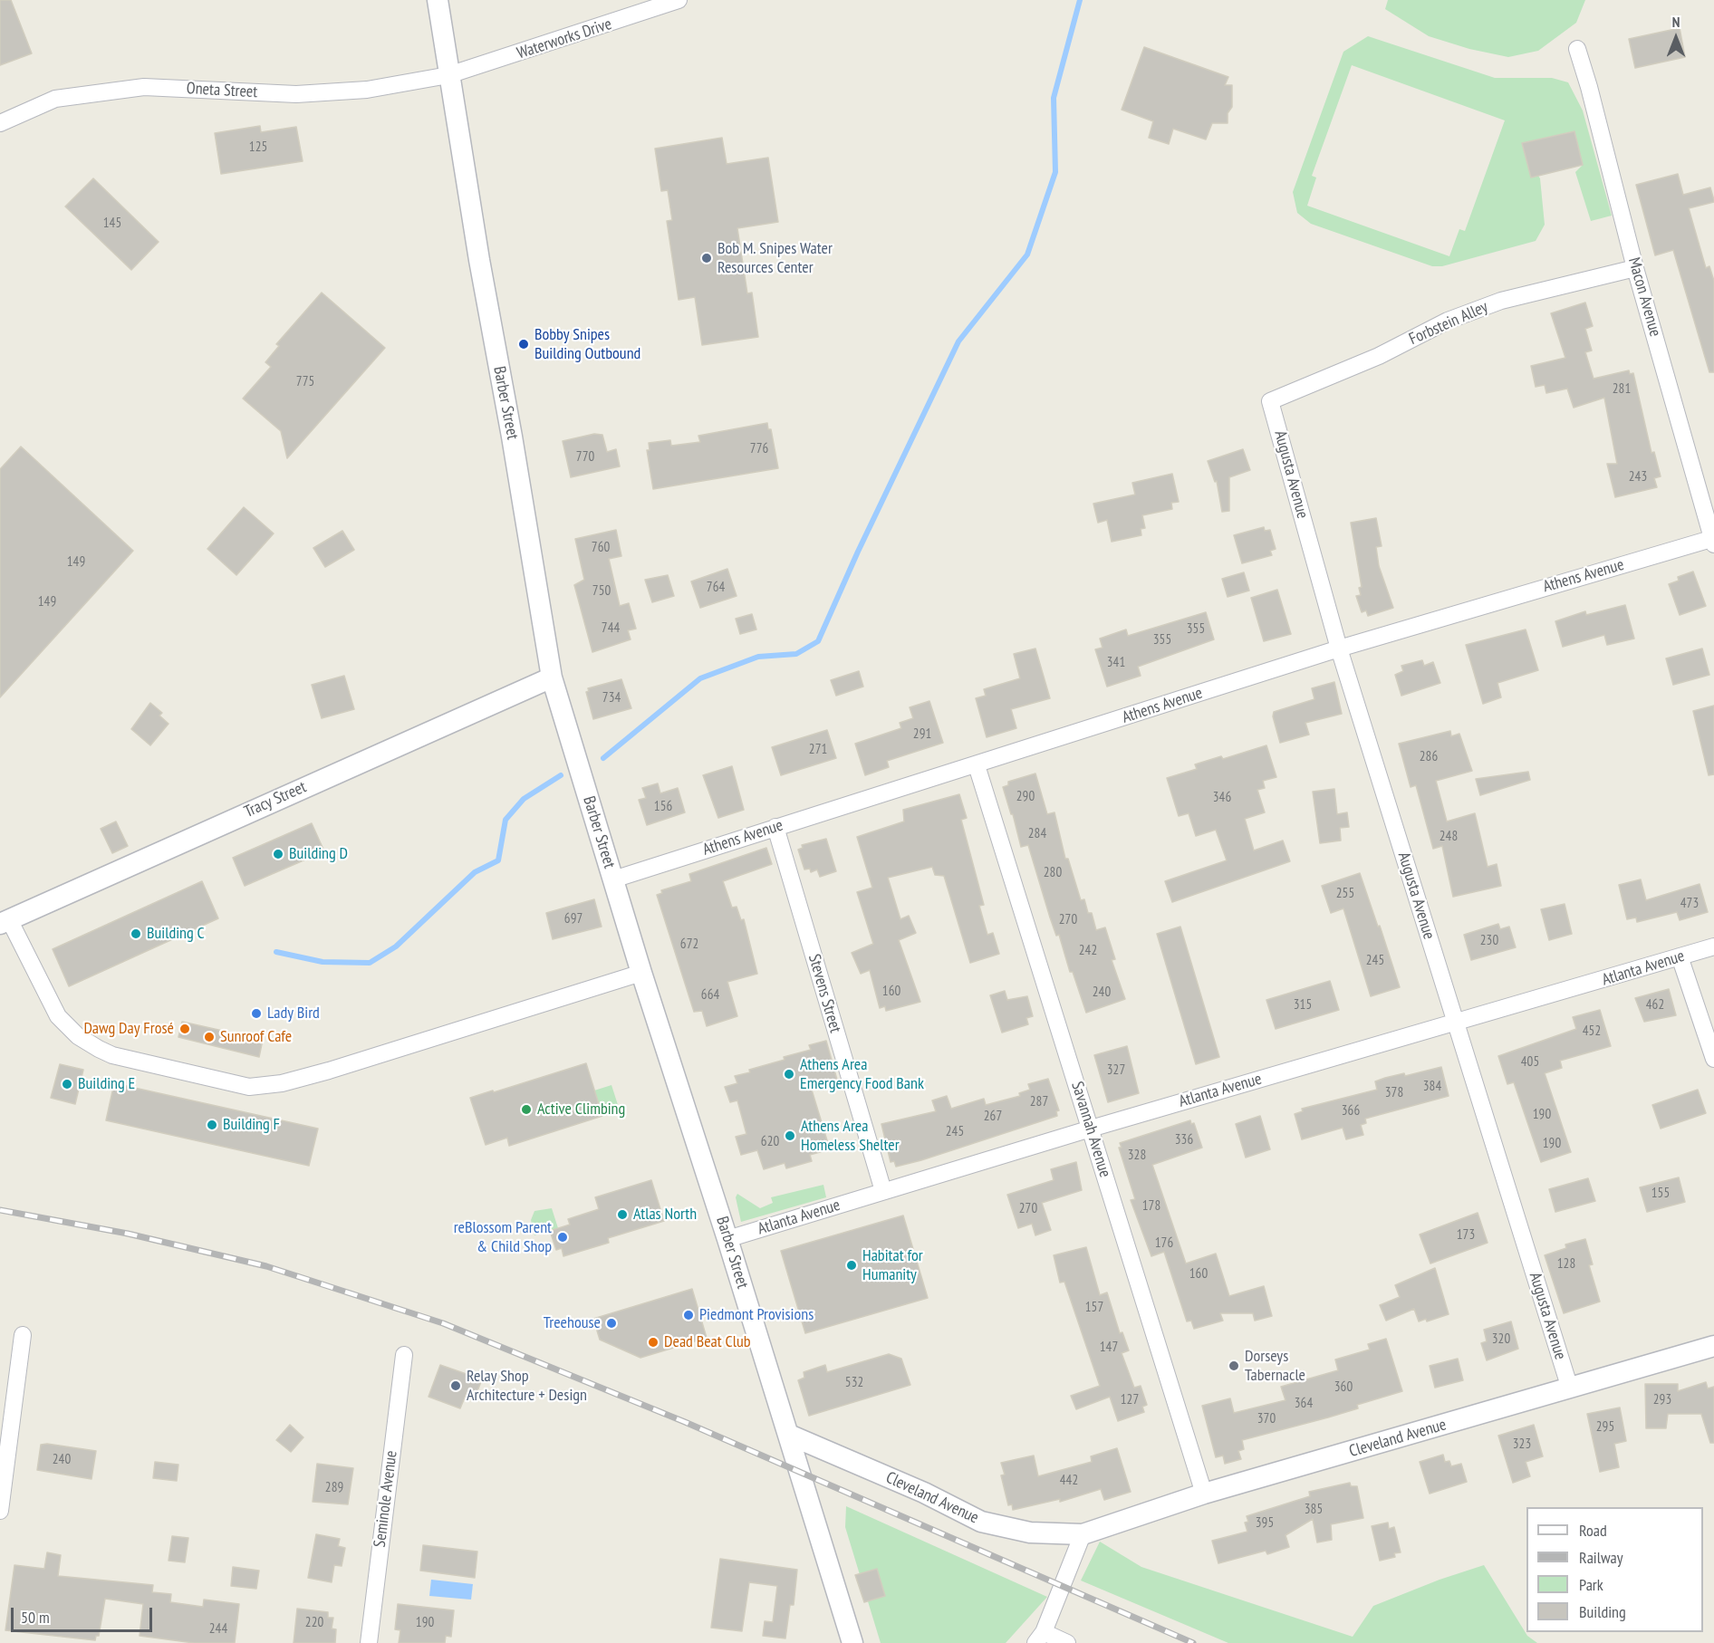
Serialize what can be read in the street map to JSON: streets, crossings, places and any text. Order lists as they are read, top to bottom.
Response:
{
  "streets": {
    "street": [
      "Waterworks Drive",
      "Oneta Street",
      "Macon Avenue",
      "Forbstein Alley",
      "Barber Street",
      "Augusta Avenue",
      "Athens Avenue",
      "Tracy Street",
      "Atlanta Avenue",
      "Stevens Street",
      "Savannah Avenue",
      "Cleveland Avenue",
      "Seminole Avenue"
    ]
  },
  "crossings": [
    ["Waterworks Drive", "Oneta Street"],
    ["Waterworks Drive", "Barber Street"],
    ["Oneta Street", "Barber Street"],
    ["Macon Avenue", "Forbstein Alley"],
    ["Macon Avenue", "Athens Avenue"],
    ["Forbstein Alley", "Augusta Avenue"],
    ["Barber Street", "Athens Avenue"],
    ["Barber Street", "Tracy Street"],
    ["Barber Street", "Atlanta Avenue"],
    ["Barber Street", "Cleveland Avenue"],
    ["Augusta Avenue", "Athens Avenue"],
    ["Augusta Avenue", "Atlanta Avenue"],
    ["Augusta Avenue", "Cleveland Avenue"],
    ["Athens Avenue", "Stevens Street"],
    ["Athens Avenue", "Savannah Avenue"],
    ["Atlanta Avenue", "Stevens Street"],
    ["Atlanta Avenue", "Savannah Avenue"],
    ["Savannah Avenue", "Cleveland Avenue"]
  ],
  "places": [
    "Bob M. Snipes Water Resources Center",
    "Bobby Snipes Building Outbound",
    "Building D",
    "Building C",
    "Lady Bird",
    "Dawg Day Frosé",
    "Sunroof Cafe",
    "Athens Area Emergency Food Bank",
    "Building E",
    "Active Climbing",
    "Building F",
    "Athens Area Homeless Shelter",
    "Atlas North",
    "reBlossom Parent & Child Shop",
    "Habitat for Humanity",
    "Piedmont Provisions",
    "Treehouse",
    "Dead Beat Club",
    "Dorseys Tabernacle",
    "Relay Shop Architecture + Design"
  ],
  "house_numbers": [
    "125",
    "145",
    "775",
    "281",
    "776",
    "770",
    "243",
    "760",
    "149",
    "764",
    "750",
    "149",
    "744",
    "355",
    "355",
    "341",
    "734",
    "291",
    "271",
    "286",
    "290",
    "346",
    "156",
    "284",
    "248",
    "280",
    "255",
    "473",
    "697",
    "270",
    "230",
    "672",
    "242",
    "245",
    "160",
    "240",
    "664",
    "315",
    "462",
    "452",
    "405",
    "327",
    "384",
    "378",
    "287",
    "366",
    "190",
    "267",
    "245",
    "336",
    "620",
    "190",
    "328",
    "155",
    "178",
    "270",
    "173",
    "176",
    "128",
    "160",
    "157",
    "320",
    "147",
    "532",
    "360",
    "127",
    "293",
    "364",
    "370",
    "295",
    "323",
    "240",
    "442",
    "289",
    "385",
    "395",
    "220",
    "190",
    "244"
  ],
  "legend": [
    "Road",
    "Railway",
    "Park",
    "Building"
  ],
  "scale_bar": "50 m",
  "north": "top"
}
